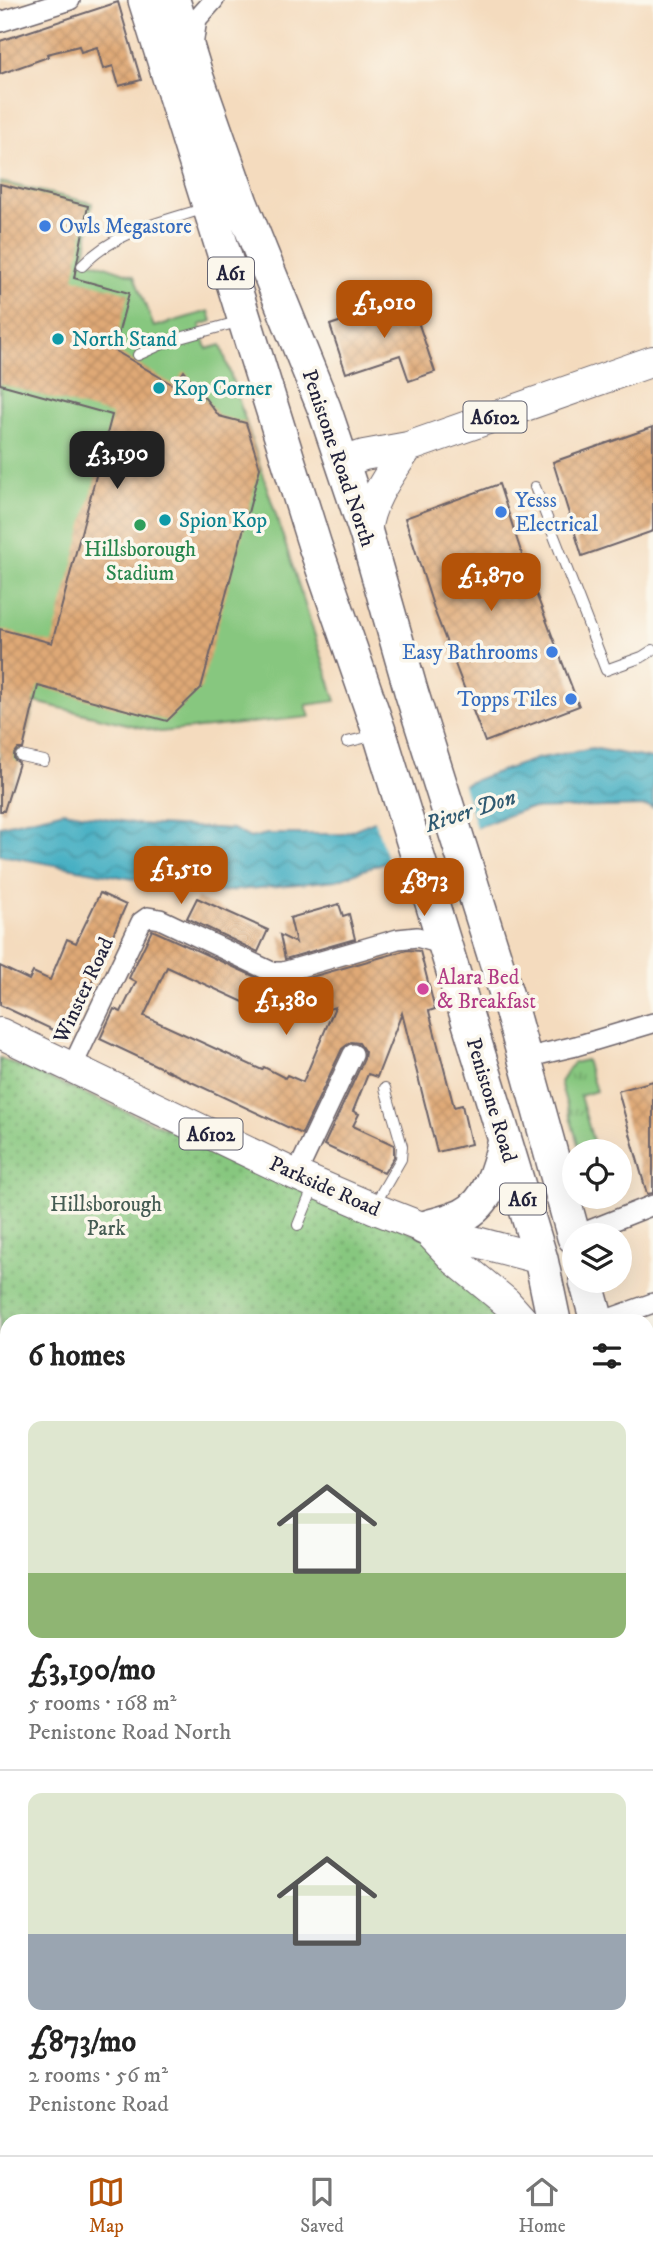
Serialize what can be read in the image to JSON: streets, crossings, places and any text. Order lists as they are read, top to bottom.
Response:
{
  "streets": {
    "highway": ["A61", "Penistone Road North", "Penistone Road"],
    "main road": ["A6102", "Parkside Road"],
    "street": ["Winster Road"]
  },
  "crossings": [
    ["A61", "Penistone Road"],
    ["A6102", "Penistone Road North"],
    ["Penistone Road North", "Penistone Road"],
    ["Winster Road", "Penistone Road"],
    ["Winster Road", "Parkside Road"],
    ["Penistone Road", "Parkside Road"]
  ],
  "water": ["River Don"],
  "parks": ["Hillsborough Park"],
  "places": [
    "Owls Megastore",
    "North Stand",
    "Kop Corner",
    "Yesss Electrical",
    "Spion Kop",
    "Hillsborough Stadium",
    "Easy Bathrooms",
    "Topps Tiles",
    "Alara Bed & Breakfast"
  ],
  "page": {
    "price": [
      "£1,010",
      "£3,190",
      "£1,870",
      "£1,510",
      "£873",
      "£1,380"
    ],
    "heading": "6 homes",
    "list": [
      {
        "name": "£3,190/mo",
        "note": "5 rooms · 168 m² · Penistone Road North"
      },
      {
        "name": "£873/mo",
        "note": "2 rooms · 56 m² · Penistone Road"
      }
    ],
    "tabs": ["Map", "Saved", "Home"]
  }
}
